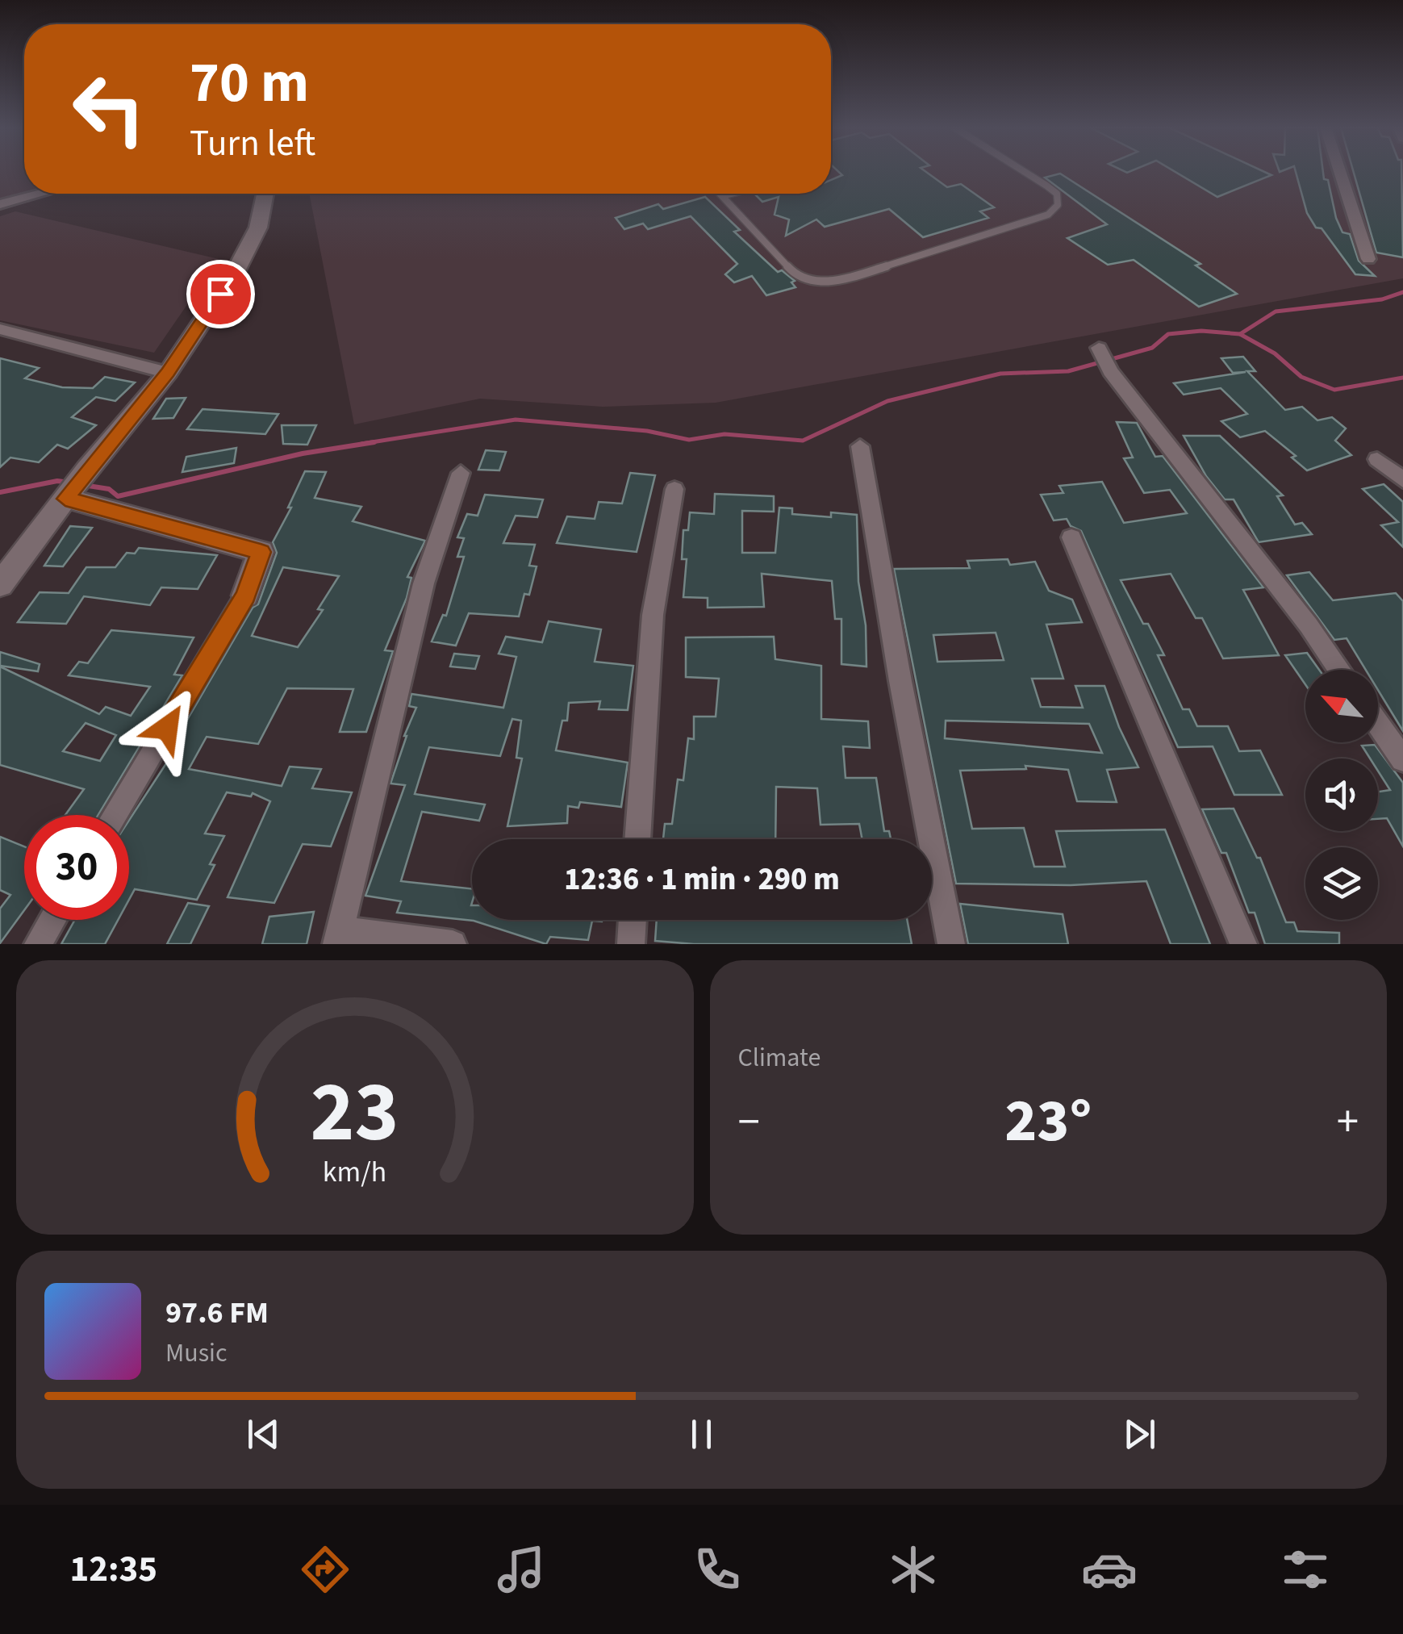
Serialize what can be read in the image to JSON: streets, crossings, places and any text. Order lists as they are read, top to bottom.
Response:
{
  "north": "top left",
  "page": {
    "turn": ["70 m", "Turn left"],
    "limit": "30",
    "trip": "12:36 · 1 min · 290 m",
    "tile": "Climate",
    "heat": ["−", "23°", "+"],
    "song": ["97.6 FM", "Music"],
    "tabs": "12:35",
    "gauge": ["23", "km/h"]
  }
}
